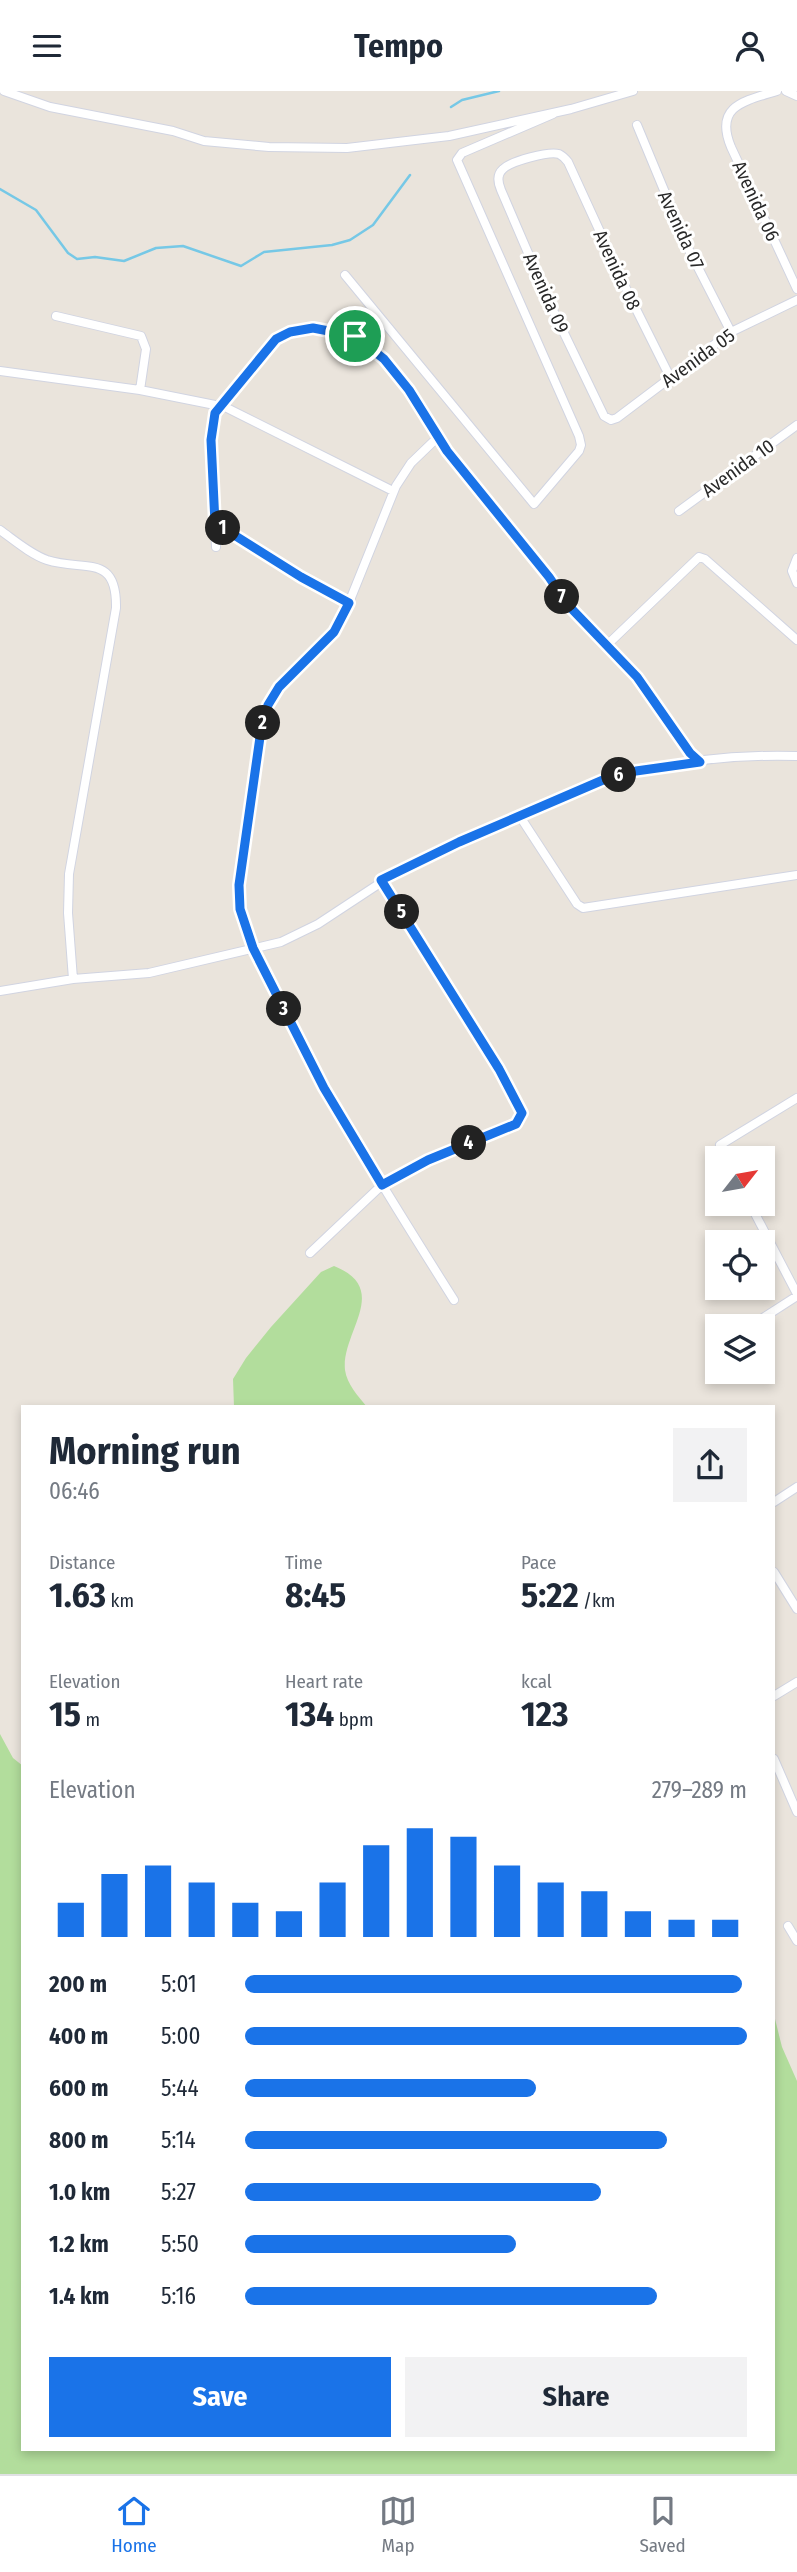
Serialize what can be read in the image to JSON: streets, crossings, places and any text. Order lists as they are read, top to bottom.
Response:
{
  "streets": {
    "street": [
      "Avenida 06",
      "Avenida 07",
      "Avenida 08",
      "Avenida 09",
      "Avenida 05",
      "Avenida 10"
    ]
  },
  "crossings": [
    ["Avenida 07", "Avenida 05"],
    ["Avenida 08", "Avenida 09"],
    ["Avenida 08", "Avenida 05"],
    ["Avenida 09", "Avenida 05"]
  ],
  "north": "top right",
  "page": {
    "header": "Tempo",
    "pins": [
      "1",
      "7",
      "2",
      "6",
      "5",
      "3",
      "4"
    ],
    "heading": ["Morning run", "06:46"],
    "stats": [
      ["Distance", "1.63 km"],
      ["Time", "8:45"],
      ["Pace", "5:22 /km"],
      ["Elevation", "15 m"],
      ["Heart rate", "134 bpm"],
      ["kcal", "123"]
    ],
    "chart": ["Elevation", "279–289 m"],
    "list": [
      {
        "name": "200 m",
        "note": "5:01"
      },
      {
        "name": "400 m",
        "note": "5:00"
      },
      {
        "name": "600 m",
        "note": "5:44"
      },
      {
        "name": "800 m",
        "note": "5:14"
      },
      {
        "name": "1.0 km",
        "note": "5:27"
      },
      {
        "name": "1.2 km",
        "note": "5:50"
      },
      {
        "name": "1.4 km",
        "note": "5:16"
      }
    ],
    "buttons": ["Save", "Share"],
    "tabs": ["Home", "Map", "Saved"]
  }
}
